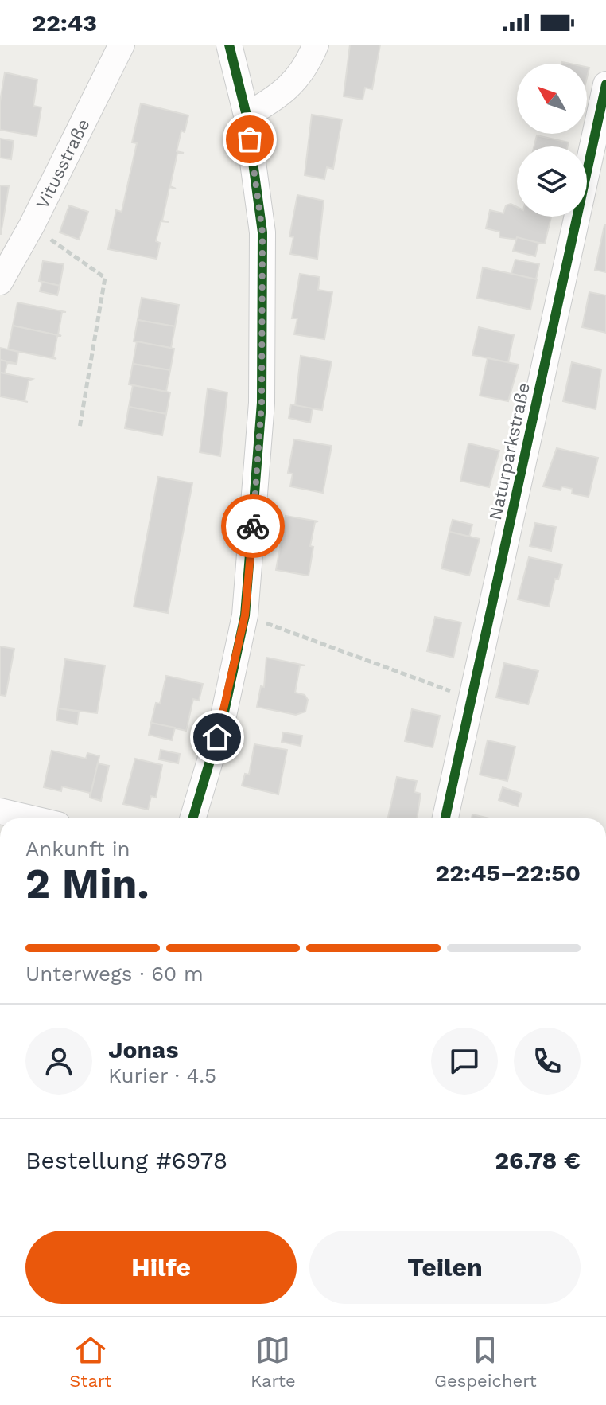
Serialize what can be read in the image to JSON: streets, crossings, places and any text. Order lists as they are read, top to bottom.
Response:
{
  "streets": {
    "street": ["Vitusstraße", "Naturparkstraße"]
  },
  "north": "top left",
  "page": {
    "status": "22:43",
    "heading": ["2 Min.", "Ankunft in", "22:45–22:50"],
    "panel": [
      "Jonas",
      "Kurier · 4.5",
      "Bestellung #6978",
      "26.78 €"
    ],
    "bar": "Unterwegs · 60 m",
    "buttons": ["Hilfe", "Teilen"],
    "tabs": ["Start", "Karte", "Gespeichert"]
  }
}
